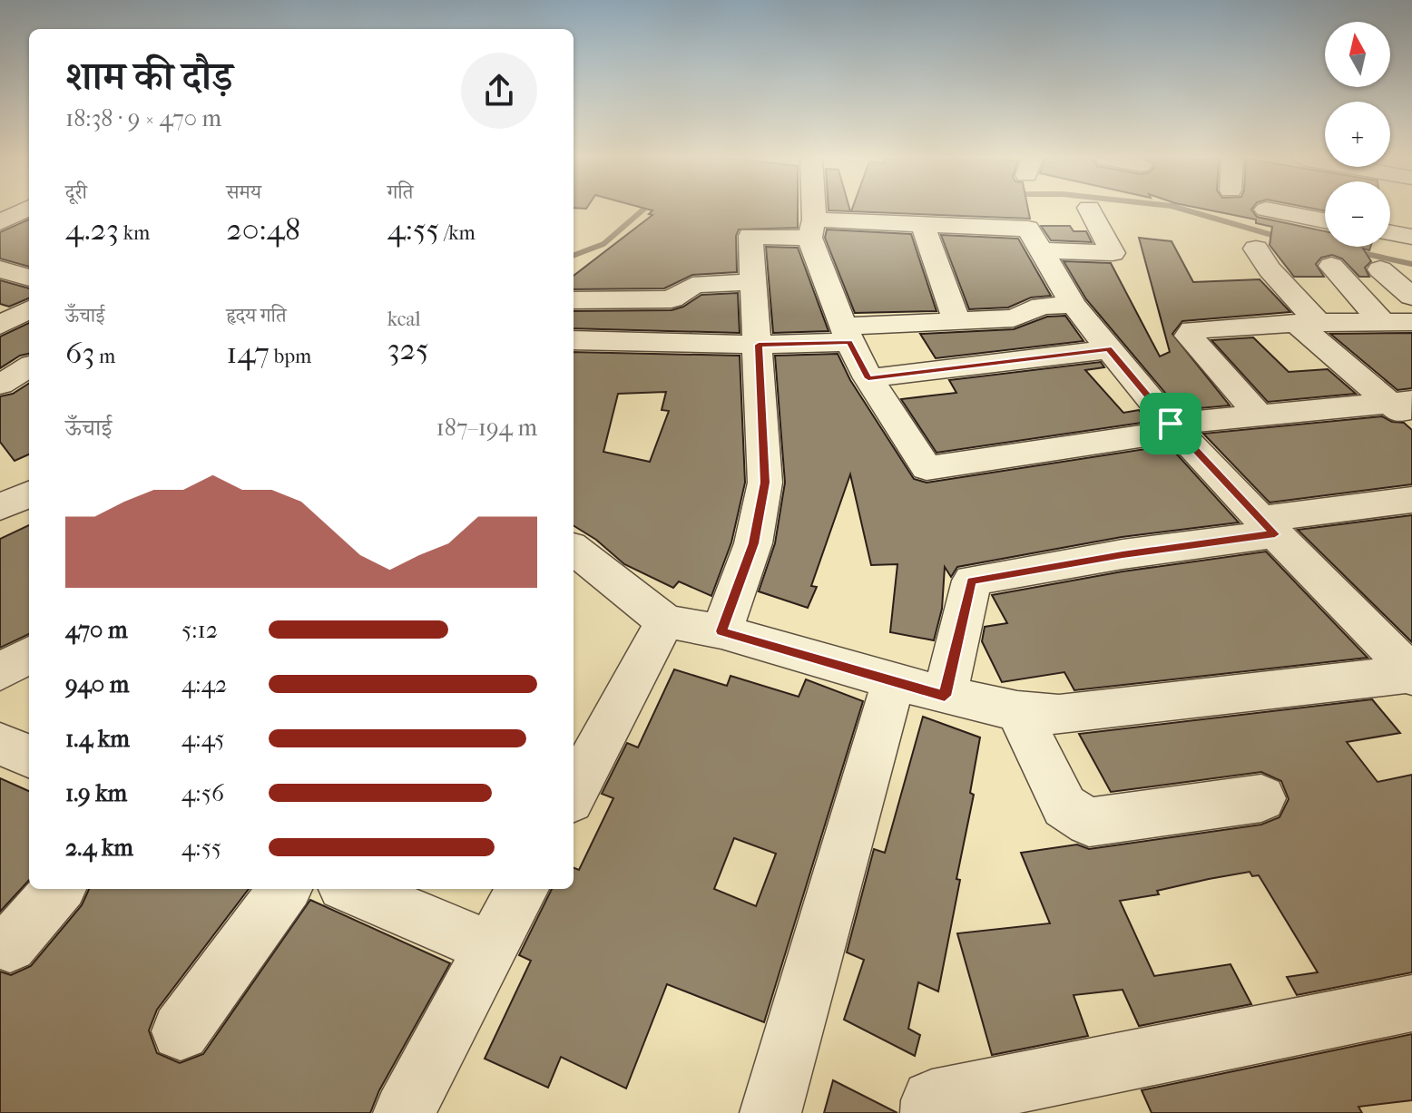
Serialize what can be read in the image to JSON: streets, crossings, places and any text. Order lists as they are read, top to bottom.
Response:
{
  "north": "top",
  "page": {
    "map_buttons": ["+", "−"],
    "heading": ["शाम की दौड़", "18:38 · 9 × 470 m"],
    "stats": [
      ["दूरी", "4.23 km"],
      ["समय", "20:48"],
      ["गति", "4:55 /km"],
      ["ऊँचाई", "63 m"],
      ["हृदय गति", "147 bpm"],
      ["kcal", "325"]
    ],
    "chart": ["ऊँचाई", "187–194 m"],
    "list": [
      {
        "name": "470 m",
        "note": "5:12"
      },
      {
        "name": "940 m",
        "note": "4:42"
      },
      {
        "name": "1.4 km",
        "note": "4:45"
      },
      {
        "name": "1.9 km",
        "note": "4:56"
      },
      {
        "name": "2.4 km",
        "note": "4:55"
      }
    ]
  }
}
